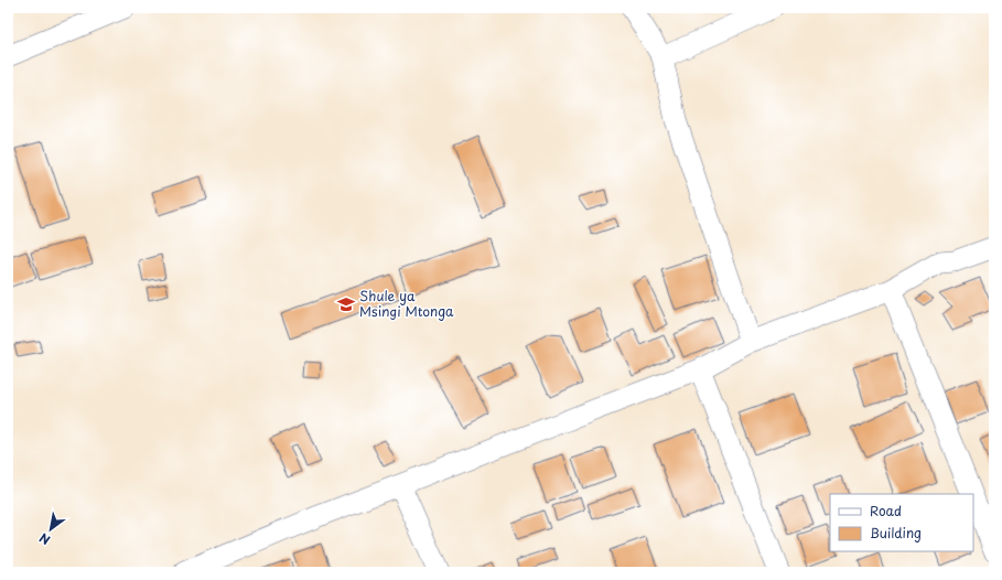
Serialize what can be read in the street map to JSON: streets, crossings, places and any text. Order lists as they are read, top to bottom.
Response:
{
  "places": {
    "school or university": ["Shule ya Msingi Mtonga"]
  },
  "legend": ["Road", "Building"],
  "north": "bottom left"
}
